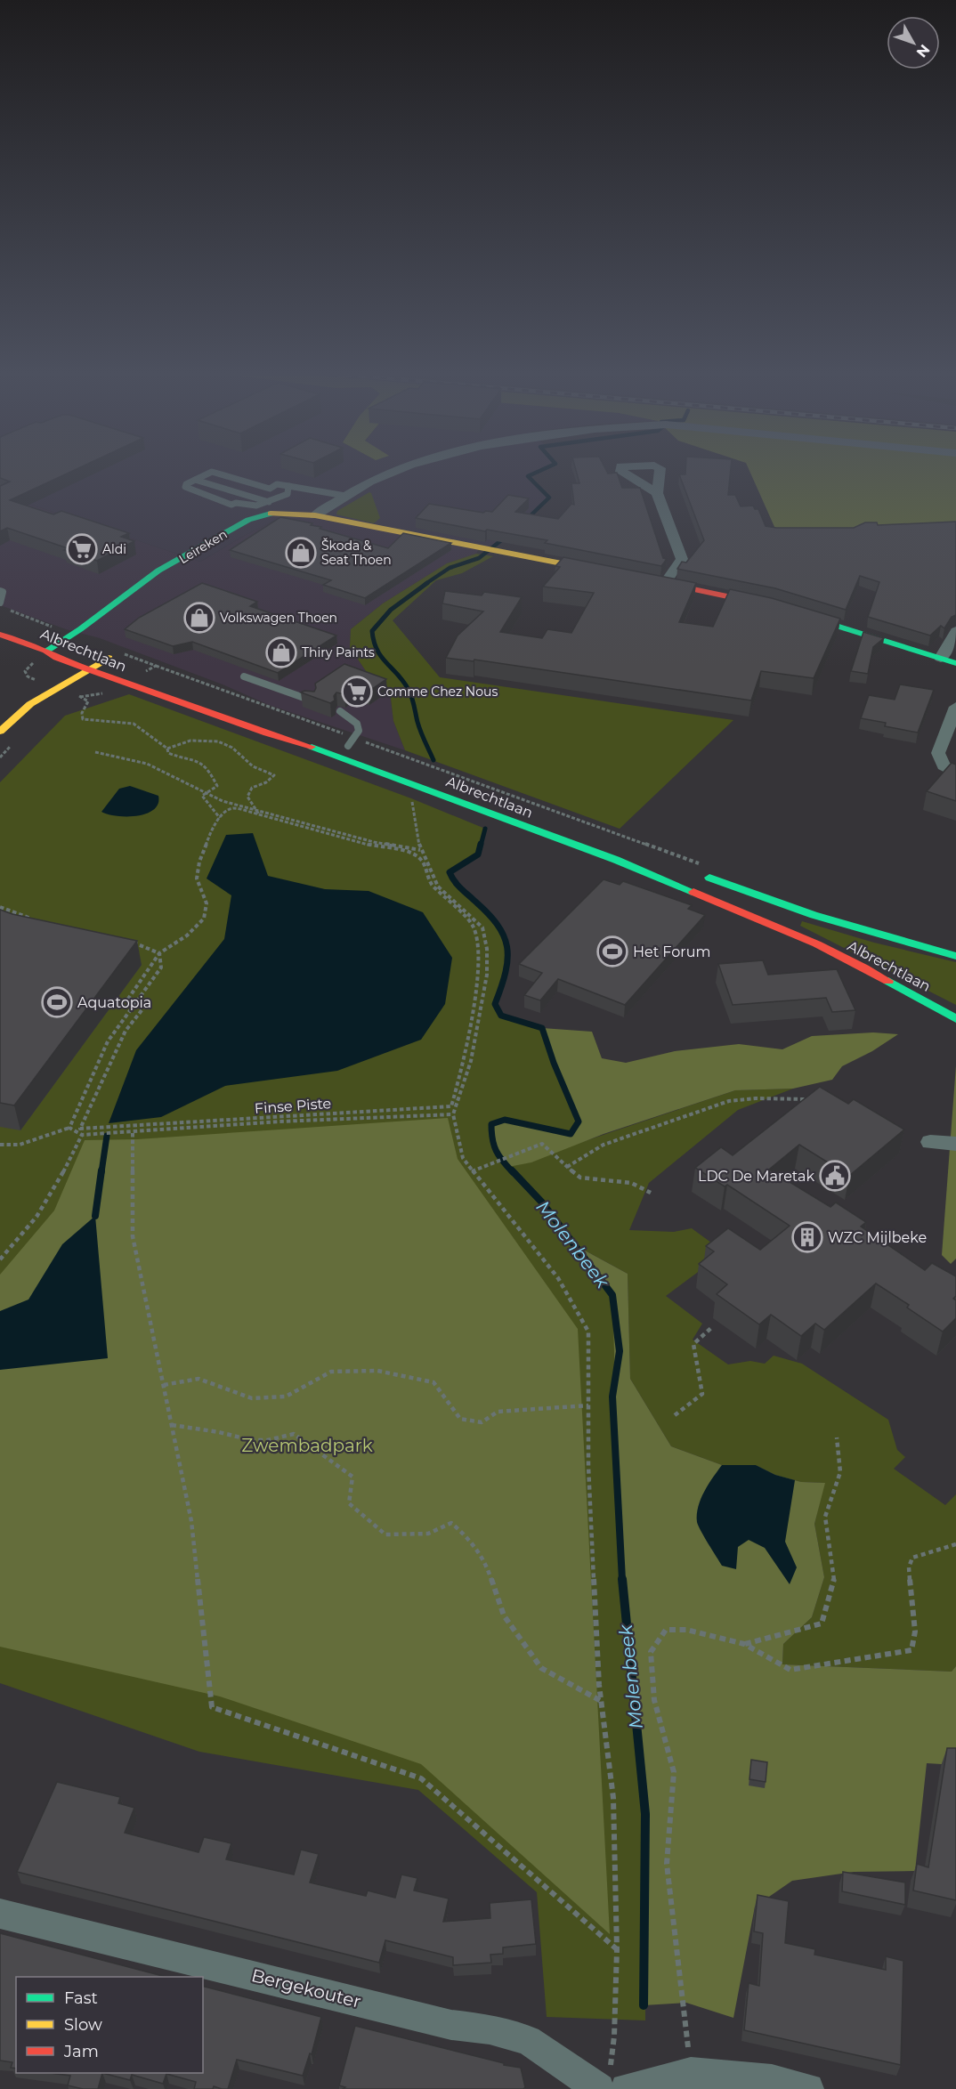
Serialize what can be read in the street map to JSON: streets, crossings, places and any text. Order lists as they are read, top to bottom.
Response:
{
  "streets": {
    "main road": ["Albrechtlaan"],
    "street": ["Bergekouter"],
    "path": ["Finse Piste"]
  },
  "water": ["Molenbeek"],
  "parks": ["Zwembadpark"],
  "places": {
    "supermarket": ["Aldi", "Comme Chez Nous"],
    "shop": ["Škoda & Seat Thoen", "Volkswagen Thoen", "Thiry Paints"],
    "sports": ["Het Forum", "Aquatopia"],
    "public building": ["LDC De Maretak"],
    "building": ["WZC Mijlbeke"]
  },
  "legend": ["Fast", "Slow", "Jam"],
  "north": "bottom right"
}
